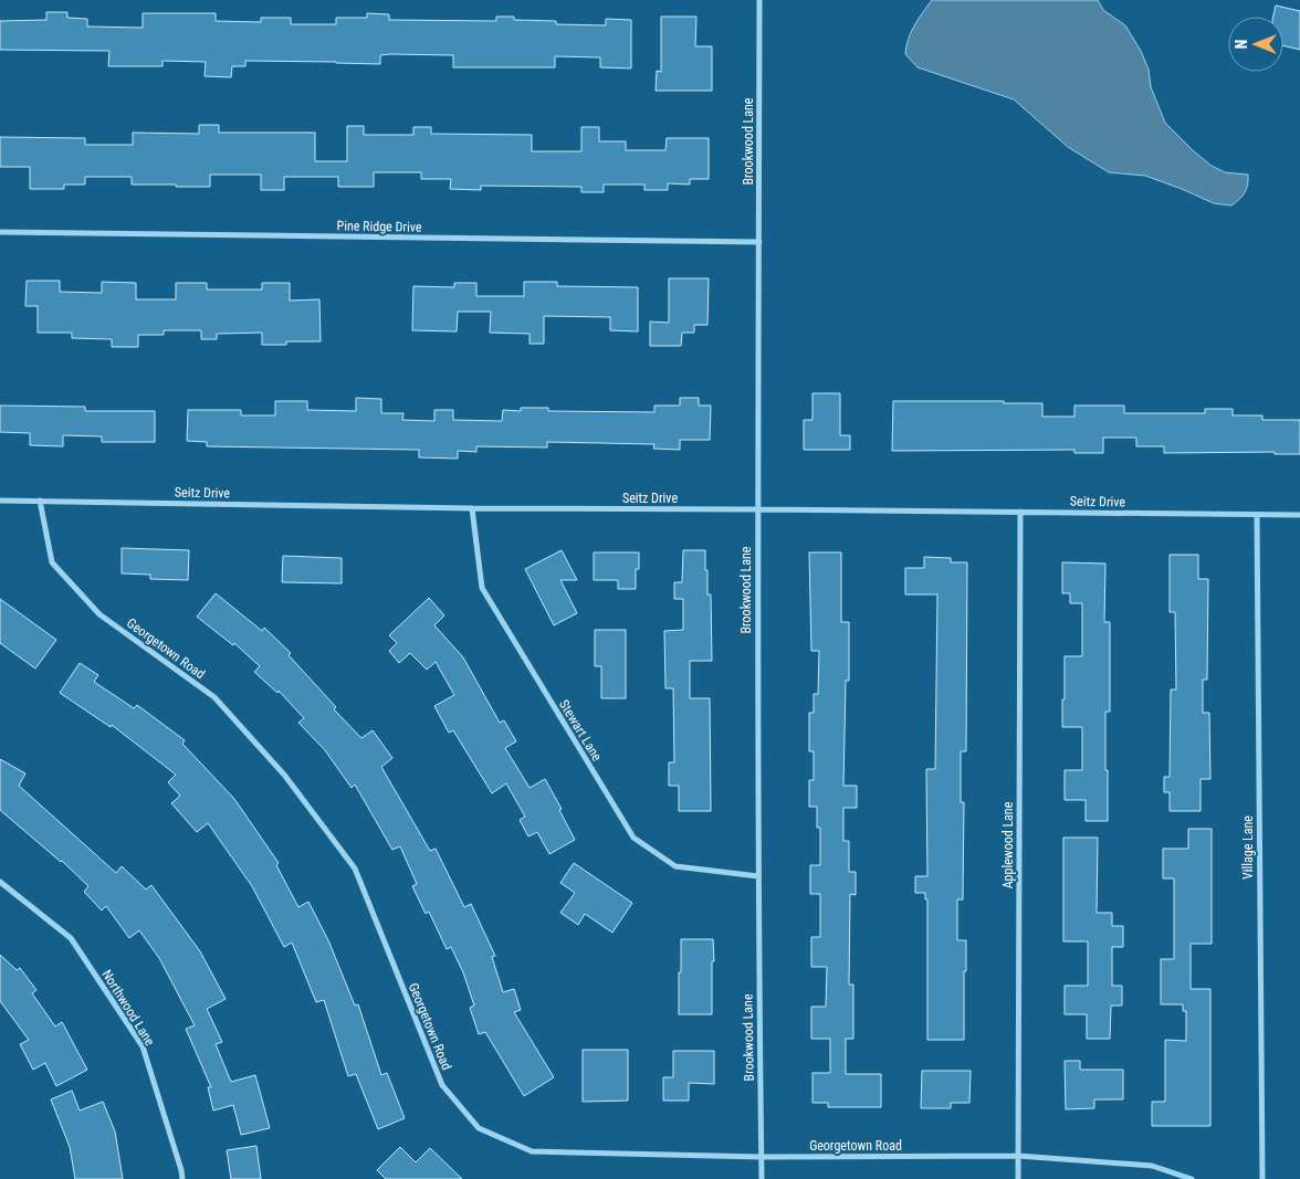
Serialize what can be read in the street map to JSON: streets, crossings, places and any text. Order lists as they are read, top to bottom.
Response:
{
  "streets": {
    "street": [
      "Brookwood Lane",
      "Pine Ridge Drive",
      "Seitz Drive",
      "Georgetown Road",
      "Stewart Lane",
      "Applewood Lane",
      "Village Lane",
      "Northwood Lane"
    ]
  },
  "crossings": [
    ["Brookwood Lane", "Pine Ridge Drive"],
    ["Brookwood Lane", "Seitz Drive"],
    ["Brookwood Lane", "Georgetown Road"],
    ["Brookwood Lane", "Stewart Lane"],
    ["Seitz Drive", "Georgetown Road"],
    ["Seitz Drive", "Stewart Lane"],
    ["Seitz Drive", "Applewood Lane"],
    ["Seitz Drive", "Village Lane"],
    ["Georgetown Road", "Applewood Lane"]
  ],
  "north": "left"
}
